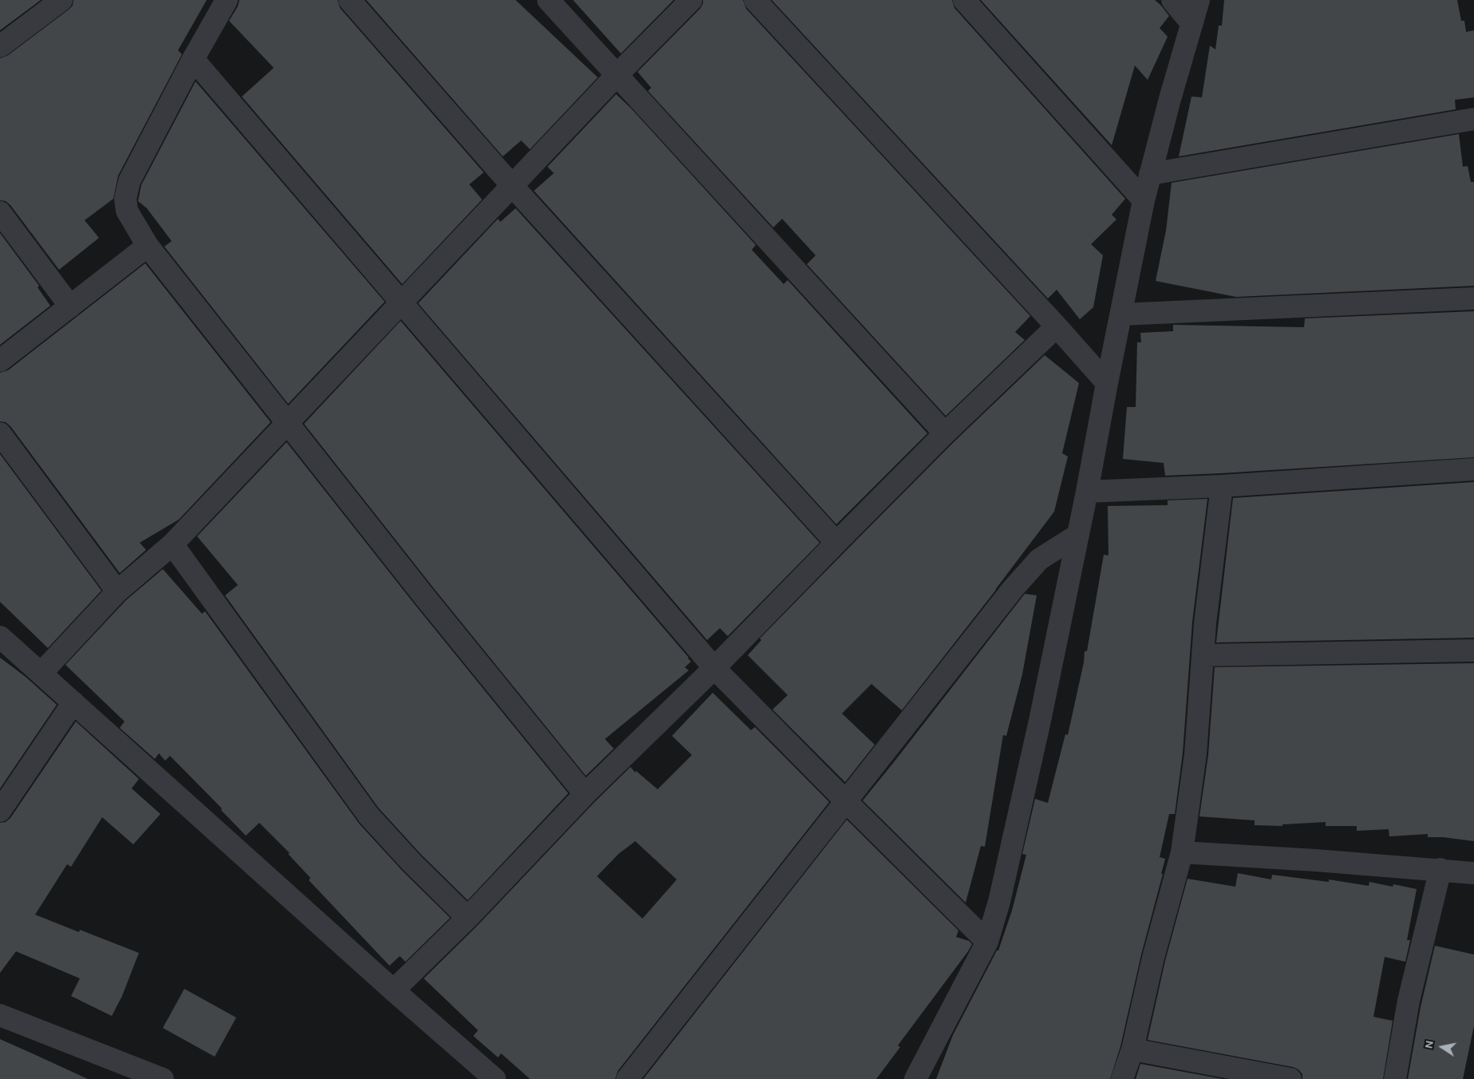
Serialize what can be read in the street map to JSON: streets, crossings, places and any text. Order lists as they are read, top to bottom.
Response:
{
  "north": "left"
}
